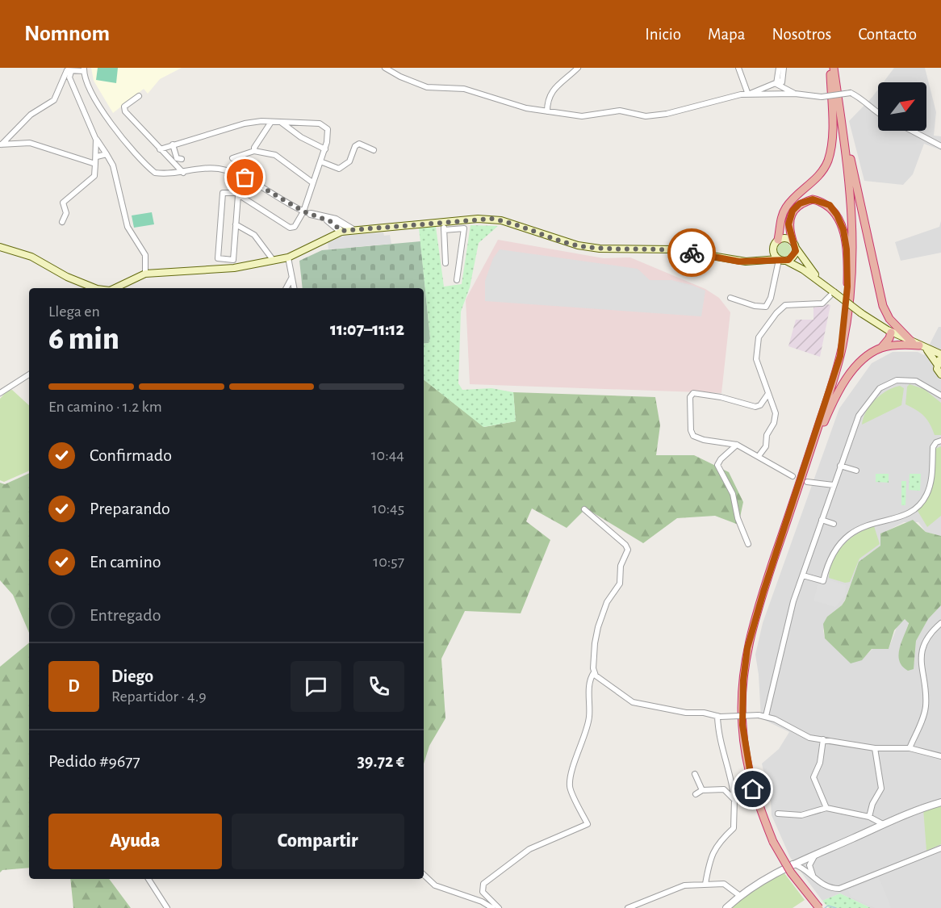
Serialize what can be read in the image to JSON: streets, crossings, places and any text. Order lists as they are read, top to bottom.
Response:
{
  "north": "top right",
  "page": {
    "header": "Nomnom",
    "nav": [
      "Inicio",
      "Mapa",
      "Nosotros",
      "Contacto"
    ],
    "heading": ["6 min", "Llega en", "11:07–11:12"],
    "panel": [
      "Diego",
      "Repartidor · 4.9",
      "Pedido #9677",
      "39.72 €"
    ],
    "bar": "En camino · 1.2 km",
    "list": [
      ["Confirmado", "10:44"],
      ["Preparando", "10:45"],
      ["En camino", "10:57"],
      "Entregado"
    ],
    "round": "D",
    "buttons": ["Ayuda", "Compartir"]
  }
}
